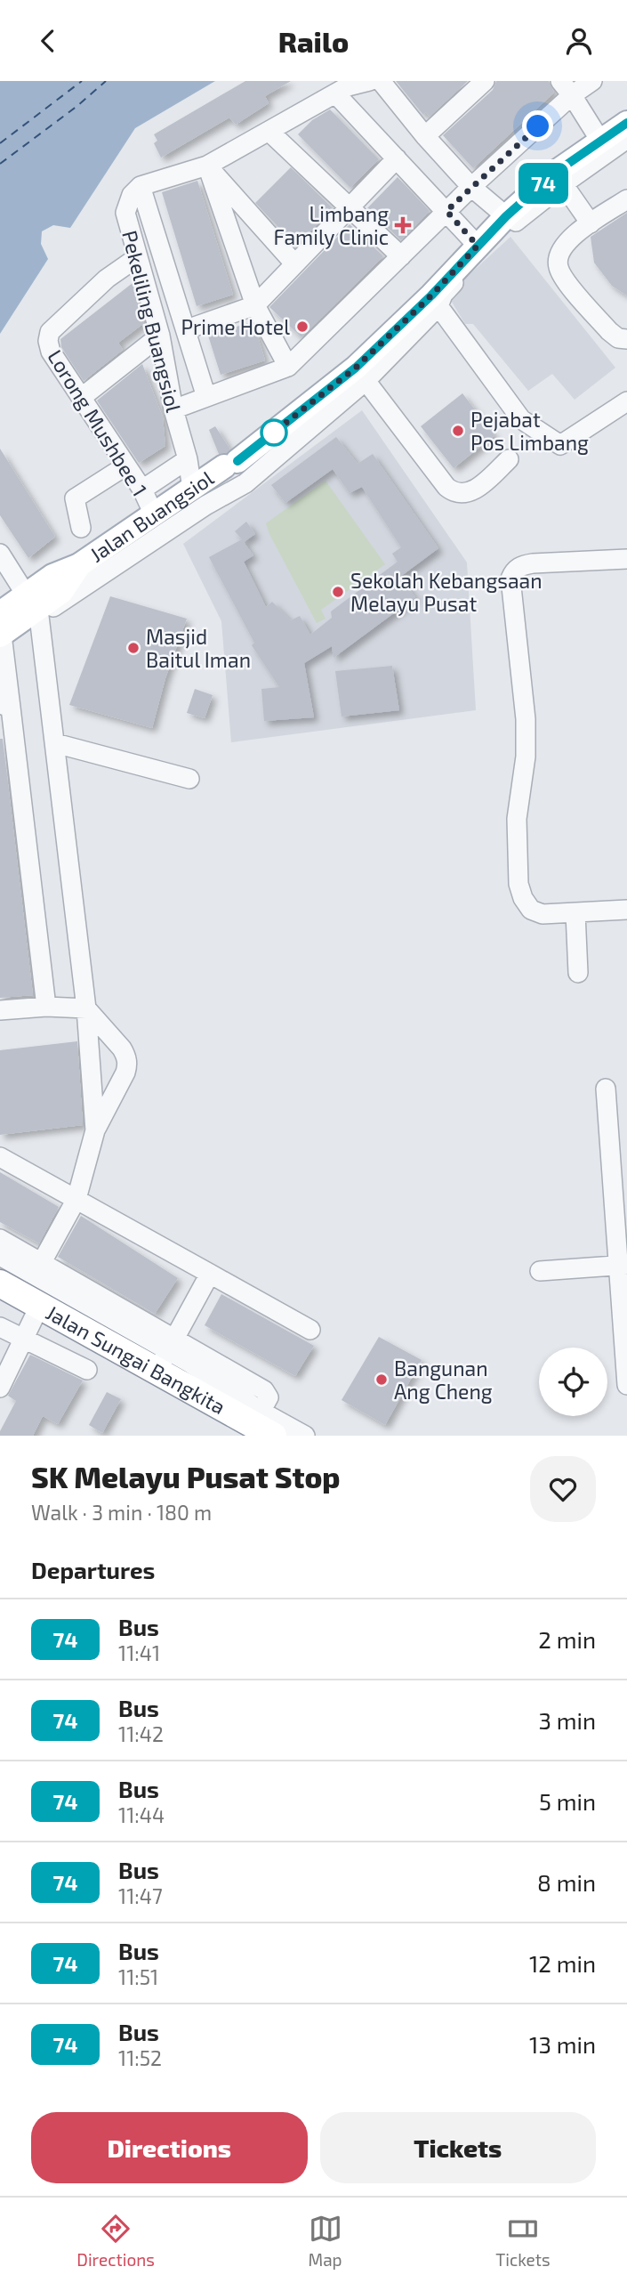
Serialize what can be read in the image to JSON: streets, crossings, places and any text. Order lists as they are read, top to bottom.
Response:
{
  "streets": {
    "highway": ["Jalan Sungai Bangkita"],
    "main road": ["Jalan Buangsiol"],
    "street": ["Pekeliling Buangsiol", "Lorong Mushbee 1"]
  },
  "crossings": [
    ["Pekeliling Buangsiol", "Lorong Mushbee 1"],
    ["Pekeliling Buangsiol", "Jalan Buangsiol"],
    ["Lorong Mushbee 1", "Jalan Buangsiol"]
  ],
  "places": {
    "health": ["Limbang Family Clinic"],
    "other": [
      "Prime Hotel",
      "Pejabat Pos Limbang",
      "Sekolah Kebangsaan Melayu Pusat",
      "Masjid Baitul Iman",
      "Bangunan Ang Cheng"
    ]
  },
  "lines": ["bus line 74"],
  "page": {
    "header": "Railo",
    "on_map": "74",
    "heading": [
      ["SK Melayu Pusat Stop", "Walk · 3 min · 180 m"],
      "Departures"
    ],
    "list": [
      {
        "mark": "74",
        "name": "Bus",
        "note": "11:41",
        "value": "2 min"
      },
      {
        "mark": "74",
        "name": "Bus",
        "note": "11:42",
        "value": "3 min"
      },
      {
        "mark": "74",
        "name": "Bus",
        "note": "11:44",
        "value": "5 min"
      },
      {
        "mark": "74",
        "name": "Bus",
        "note": "11:47",
        "value": "8 min"
      },
      {
        "mark": "74",
        "name": "Bus",
        "note": "11:51",
        "value": "12 min"
      },
      {
        "mark": "74",
        "name": "Bus",
        "note": "11:52",
        "value": "13 min"
      }
    ],
    "buttons": ["Directions", "Tickets"],
    "tabs": ["Directions", "Map", "Tickets"]
  }
}
